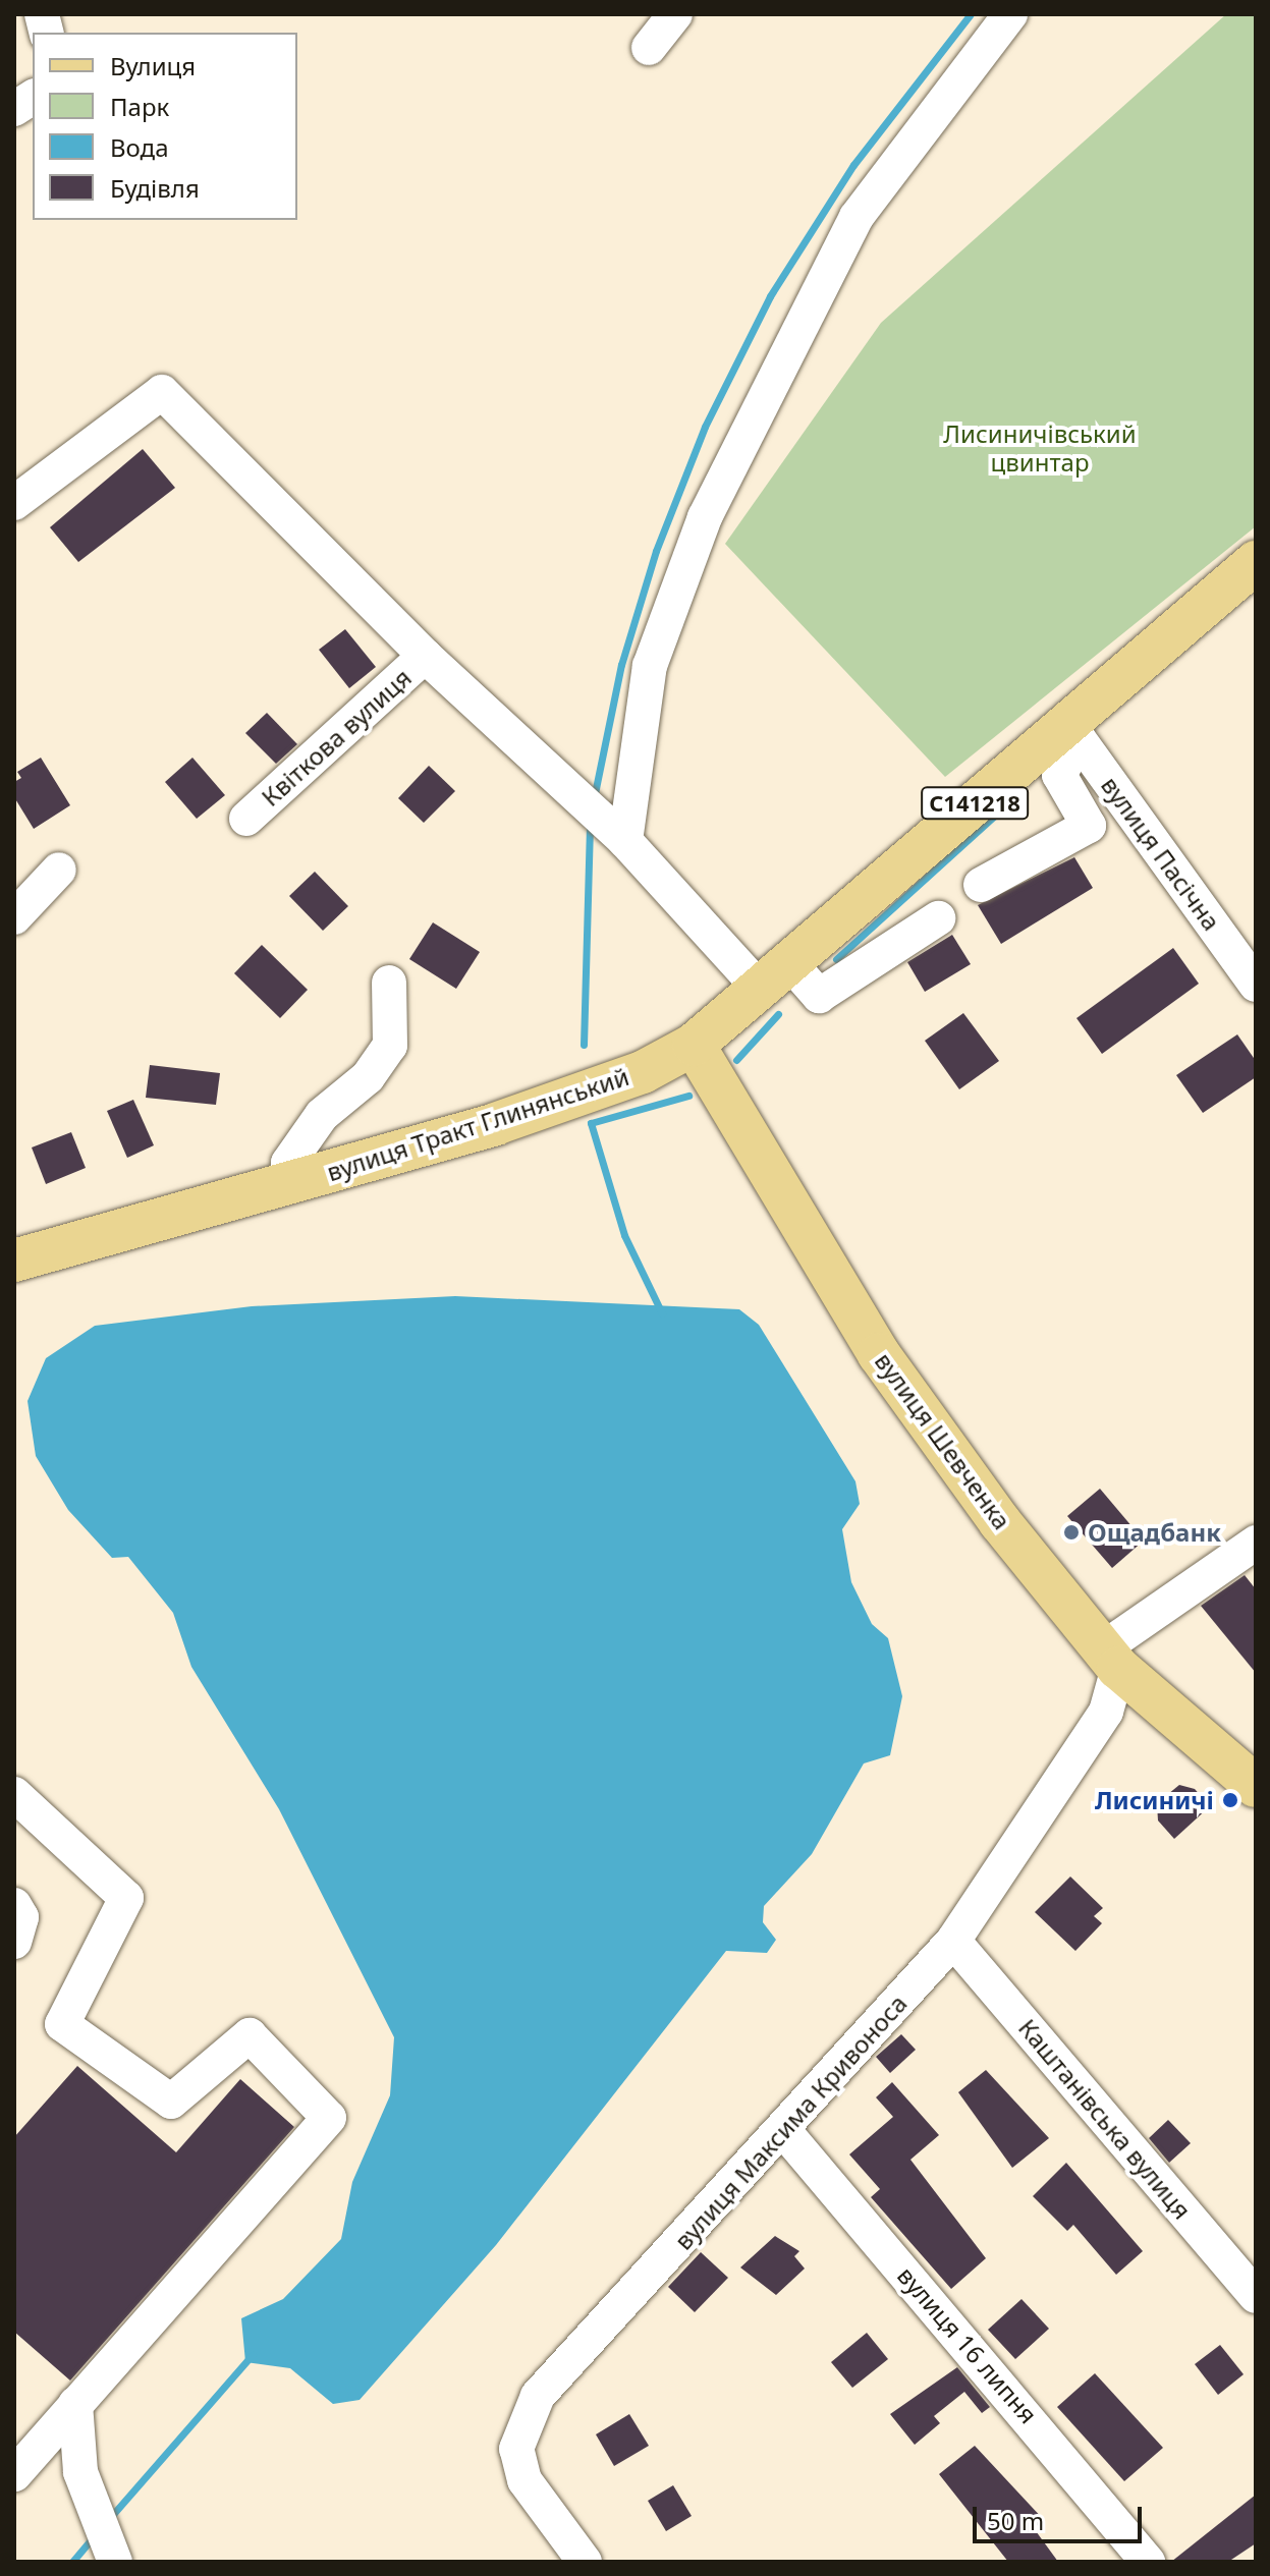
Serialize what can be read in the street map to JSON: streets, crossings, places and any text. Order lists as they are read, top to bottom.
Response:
{
  "streets": {
    "main road": ["С141218", "вулиця Тракт Глинянський", "вулиця Шевченка"],
    "street": [
      "Квіткова вулиця",
      "вулиця Пасічна",
      "Каштанівська вулиця",
      "вулиця Максима Кривоноса",
      "вулиця 16 липня"
    ]
  },
  "crossings": [
    ["вулиця Пасічна", "вулиця Тракт Глинянський"],
    ["вулиця Тракт Глинянський", "вулиця Шевченка"],
    ["вулиця Шевченка", "вулиця Максима Кривоноса"],
    ["Каштанівська вулиця", "вулиця Максима Кривоноса"],
    ["вулиця Максима Кривоноса", "вулиця 16 липня"]
  ],
  "parks": ["Лисиничівський цвинтар"],
  "places": ["Ощадбанк", "Лисиничі"],
  "legend": [
    "Вулиця",
    "Парк",
    "Вода",
    "Будівля"
  ],
  "scale_bar": "50 m"
}
